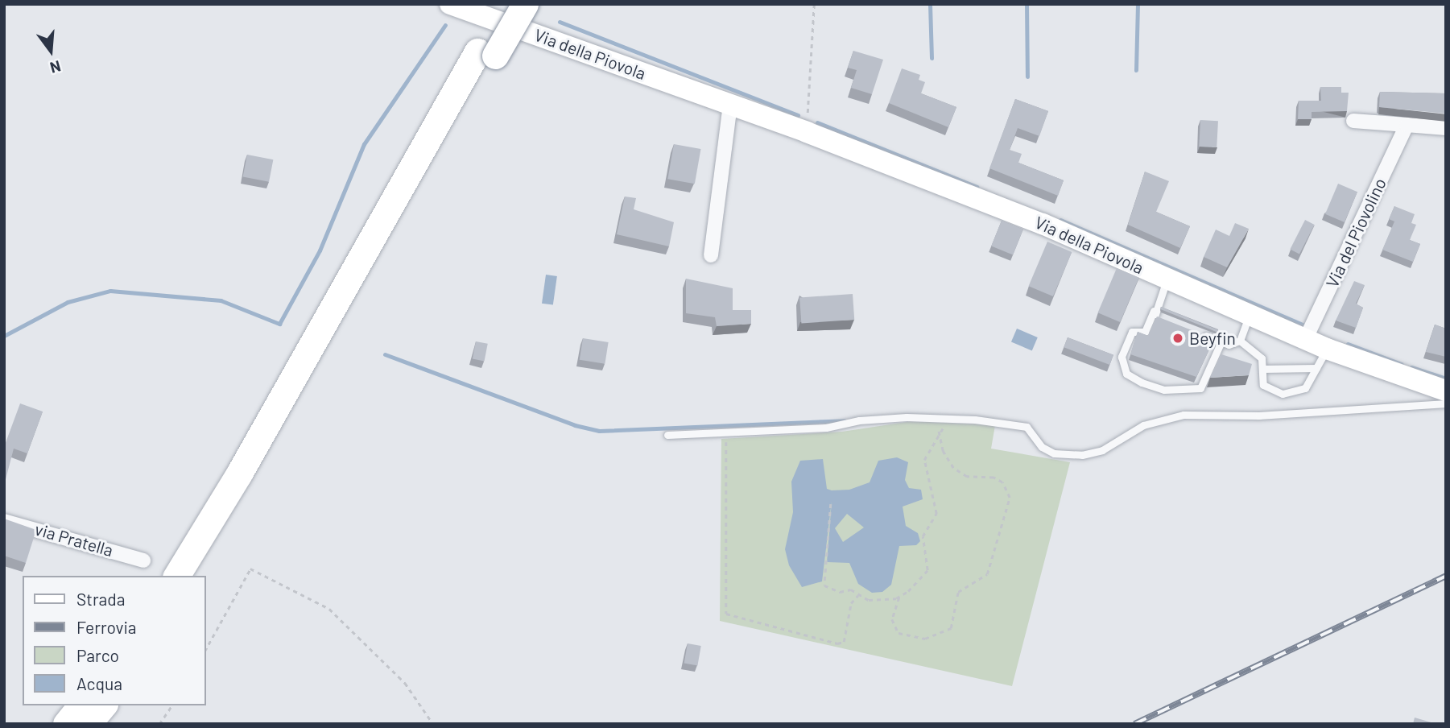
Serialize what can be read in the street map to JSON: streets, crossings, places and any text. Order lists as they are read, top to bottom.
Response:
{
  "streets": {
    "street": ["Via della Piovola", "Via del Piovolino", "via Pratella"]
  },
  "crossings": [
    ["Via della Piovola", "Via del Piovolino"]
  ],
  "places": ["Beyfin"],
  "legend": [
    "Strada",
    "Ferrovia",
    "Parco",
    "Acqua"
  ],
  "north": "bottom"
}
